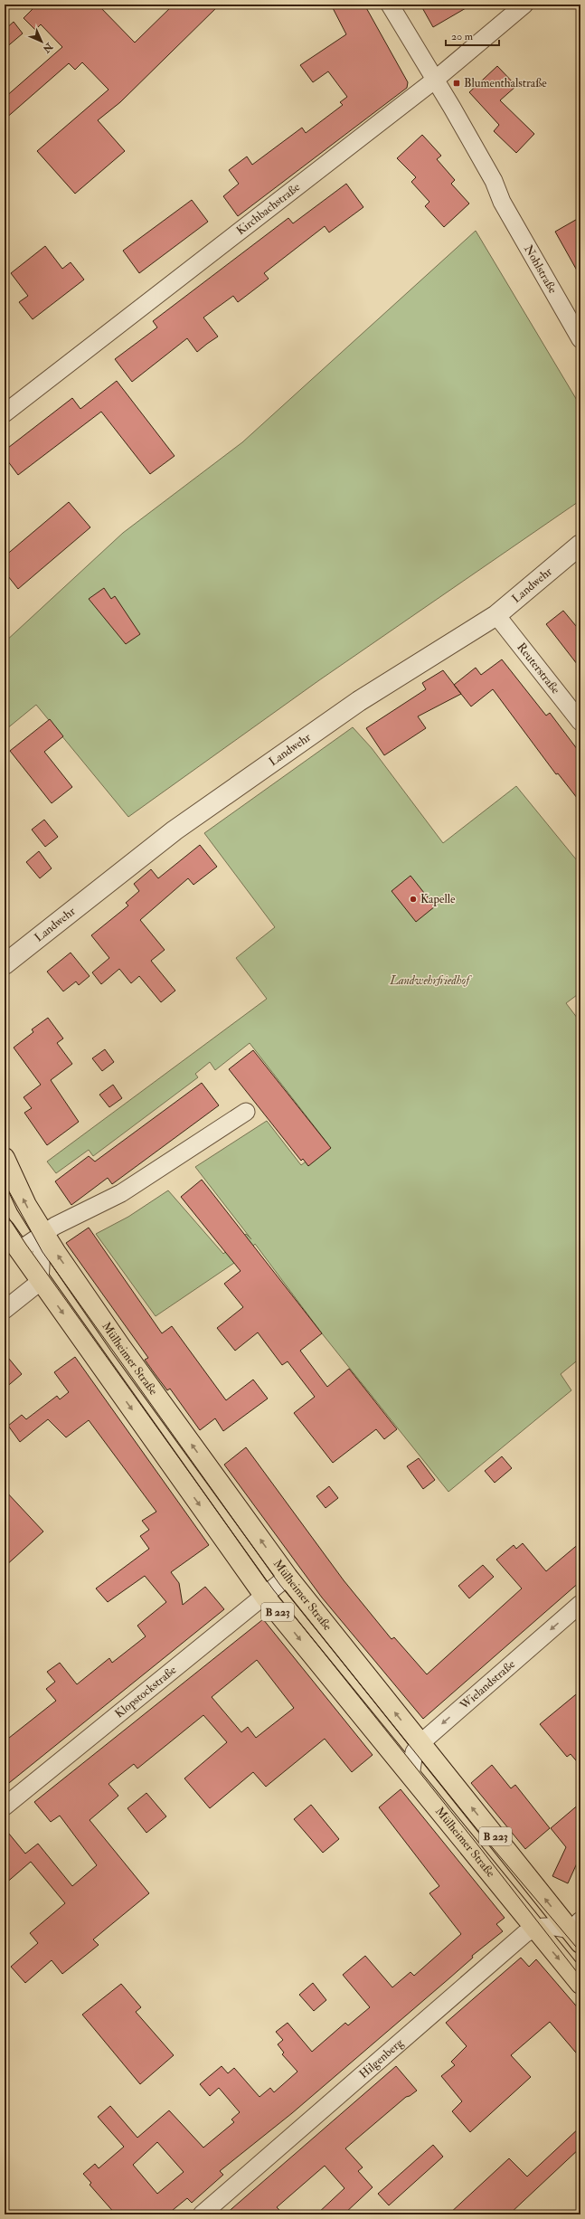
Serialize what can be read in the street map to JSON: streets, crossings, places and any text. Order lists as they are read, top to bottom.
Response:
{
  "streets": {
    "main road": ["Mülheimer Straße", "B 223"],
    "street": [
      "Kirchbachstraße",
      "Nohlstraße",
      "Landwehr",
      "Reuterstraße",
      "Wielandstraße",
      "Klopstockstraße",
      "Hilgenberg"
    ]
  },
  "crossings": [
    ["Kirchbachstraße", "Nohlstraße"],
    ["Landwehr", "Reuterstraße"],
    ["Mülheimer Straße", "Wielandstraße"],
    ["Mülheimer Straße", "Klopstockstraße"],
    ["Mülheimer Straße", "Hilgenberg"]
  ],
  "one_way": ["Wielandstraße"],
  "parks": ["Landwehrfriedhof"],
  "places": {
    "transit": ["Blumenthalstraße"],
    "other": ["Kapelle"]
  },
  "scale_bar": "20 m",
  "north": "bottom right"
}
